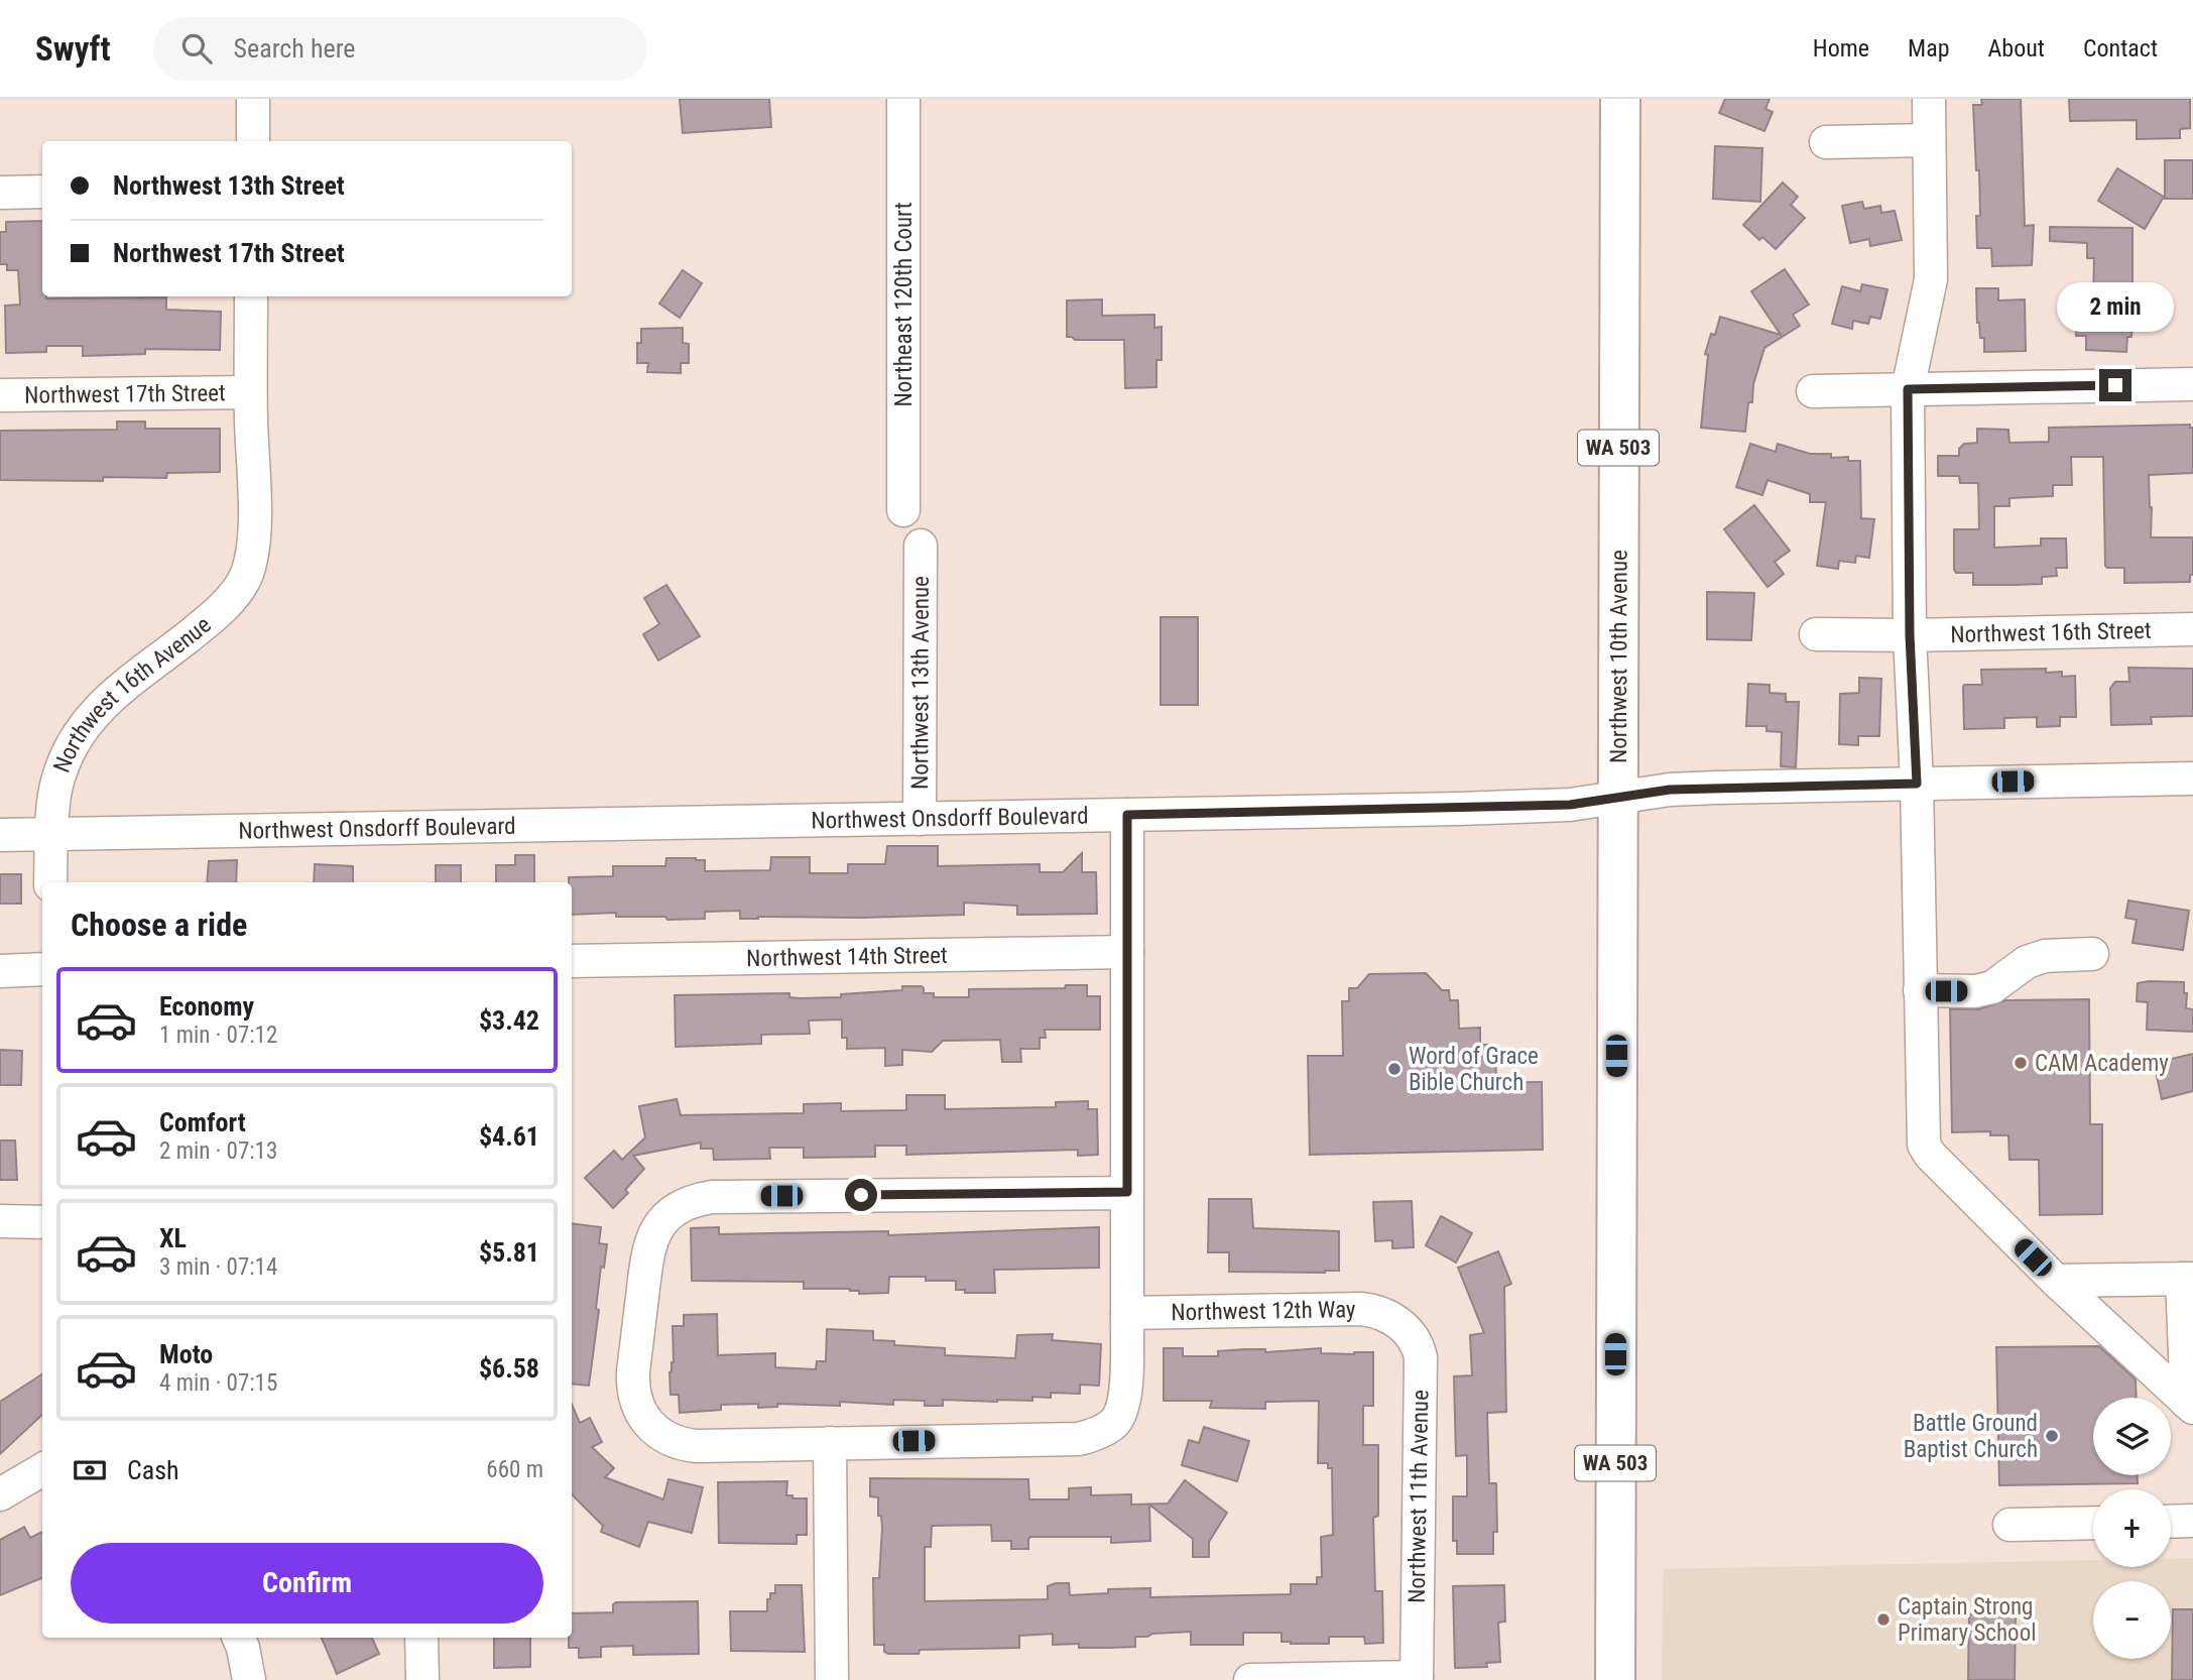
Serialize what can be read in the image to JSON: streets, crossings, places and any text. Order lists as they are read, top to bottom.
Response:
{
  "streets": {
    "main road": ["WA 503", "Northwest 10th Avenue"],
    "street": [
      "Northeast 120th Court",
      "Northwest 17th Street",
      "Northwest 16th Street",
      "Northwest 13th Avenue",
      "Northwest 16th Avenue",
      "Northwest Onsdorff Boulevard",
      "Northwest 14th Street",
      "Northwest 12th Way",
      "Northwest 11th Avenue"
    ]
  },
  "crossings": [
    ["Northwest 17th Street", "Northwest 16th Avenue"],
    ["Northwest 10th Avenue", "Northwest Onsdorff Boulevard"],
    ["Northwest 13th Avenue", "Northwest Onsdorff Boulevard"],
    ["Northwest 16th Avenue", "Northwest Onsdorff Boulevard"],
    ["Northwest 12th Way", "Northwest 11th Avenue"]
  ],
  "places": [
    "CAM Academy",
    "Word of Grace Bible Church",
    "Battle Ground Baptist Church",
    "Captain Strong Primary School"
  ],
  "page": {
    "header": "Swyft",
    "search": "Search here",
    "nav": [
      "Home",
      "Map",
      "About",
      "Contact"
    ],
    "banner": ["Northwest 13th Street", "Northwest 17th Street"],
    "bubble": "2 min",
    "heading": "Choose a ride",
    "list": [
      {
        "name": "Economy",
        "note": "1 min · 07:12",
        "value": "$3.42"
      },
      {
        "name": "Comfort",
        "note": "2 min · 07:13",
        "value": "$4.61"
      },
      {
        "name": "XL",
        "note": "3 min · 07:14",
        "value": "$5.81"
      },
      {
        "name": "Moto",
        "note": "4 min · 07:15",
        "value": "$6.58"
      }
    ],
    "map_buttons": ["+", "−"],
    "pay": ["Cash", "660 m"],
    "buttons": "Confirm"
  }
}
